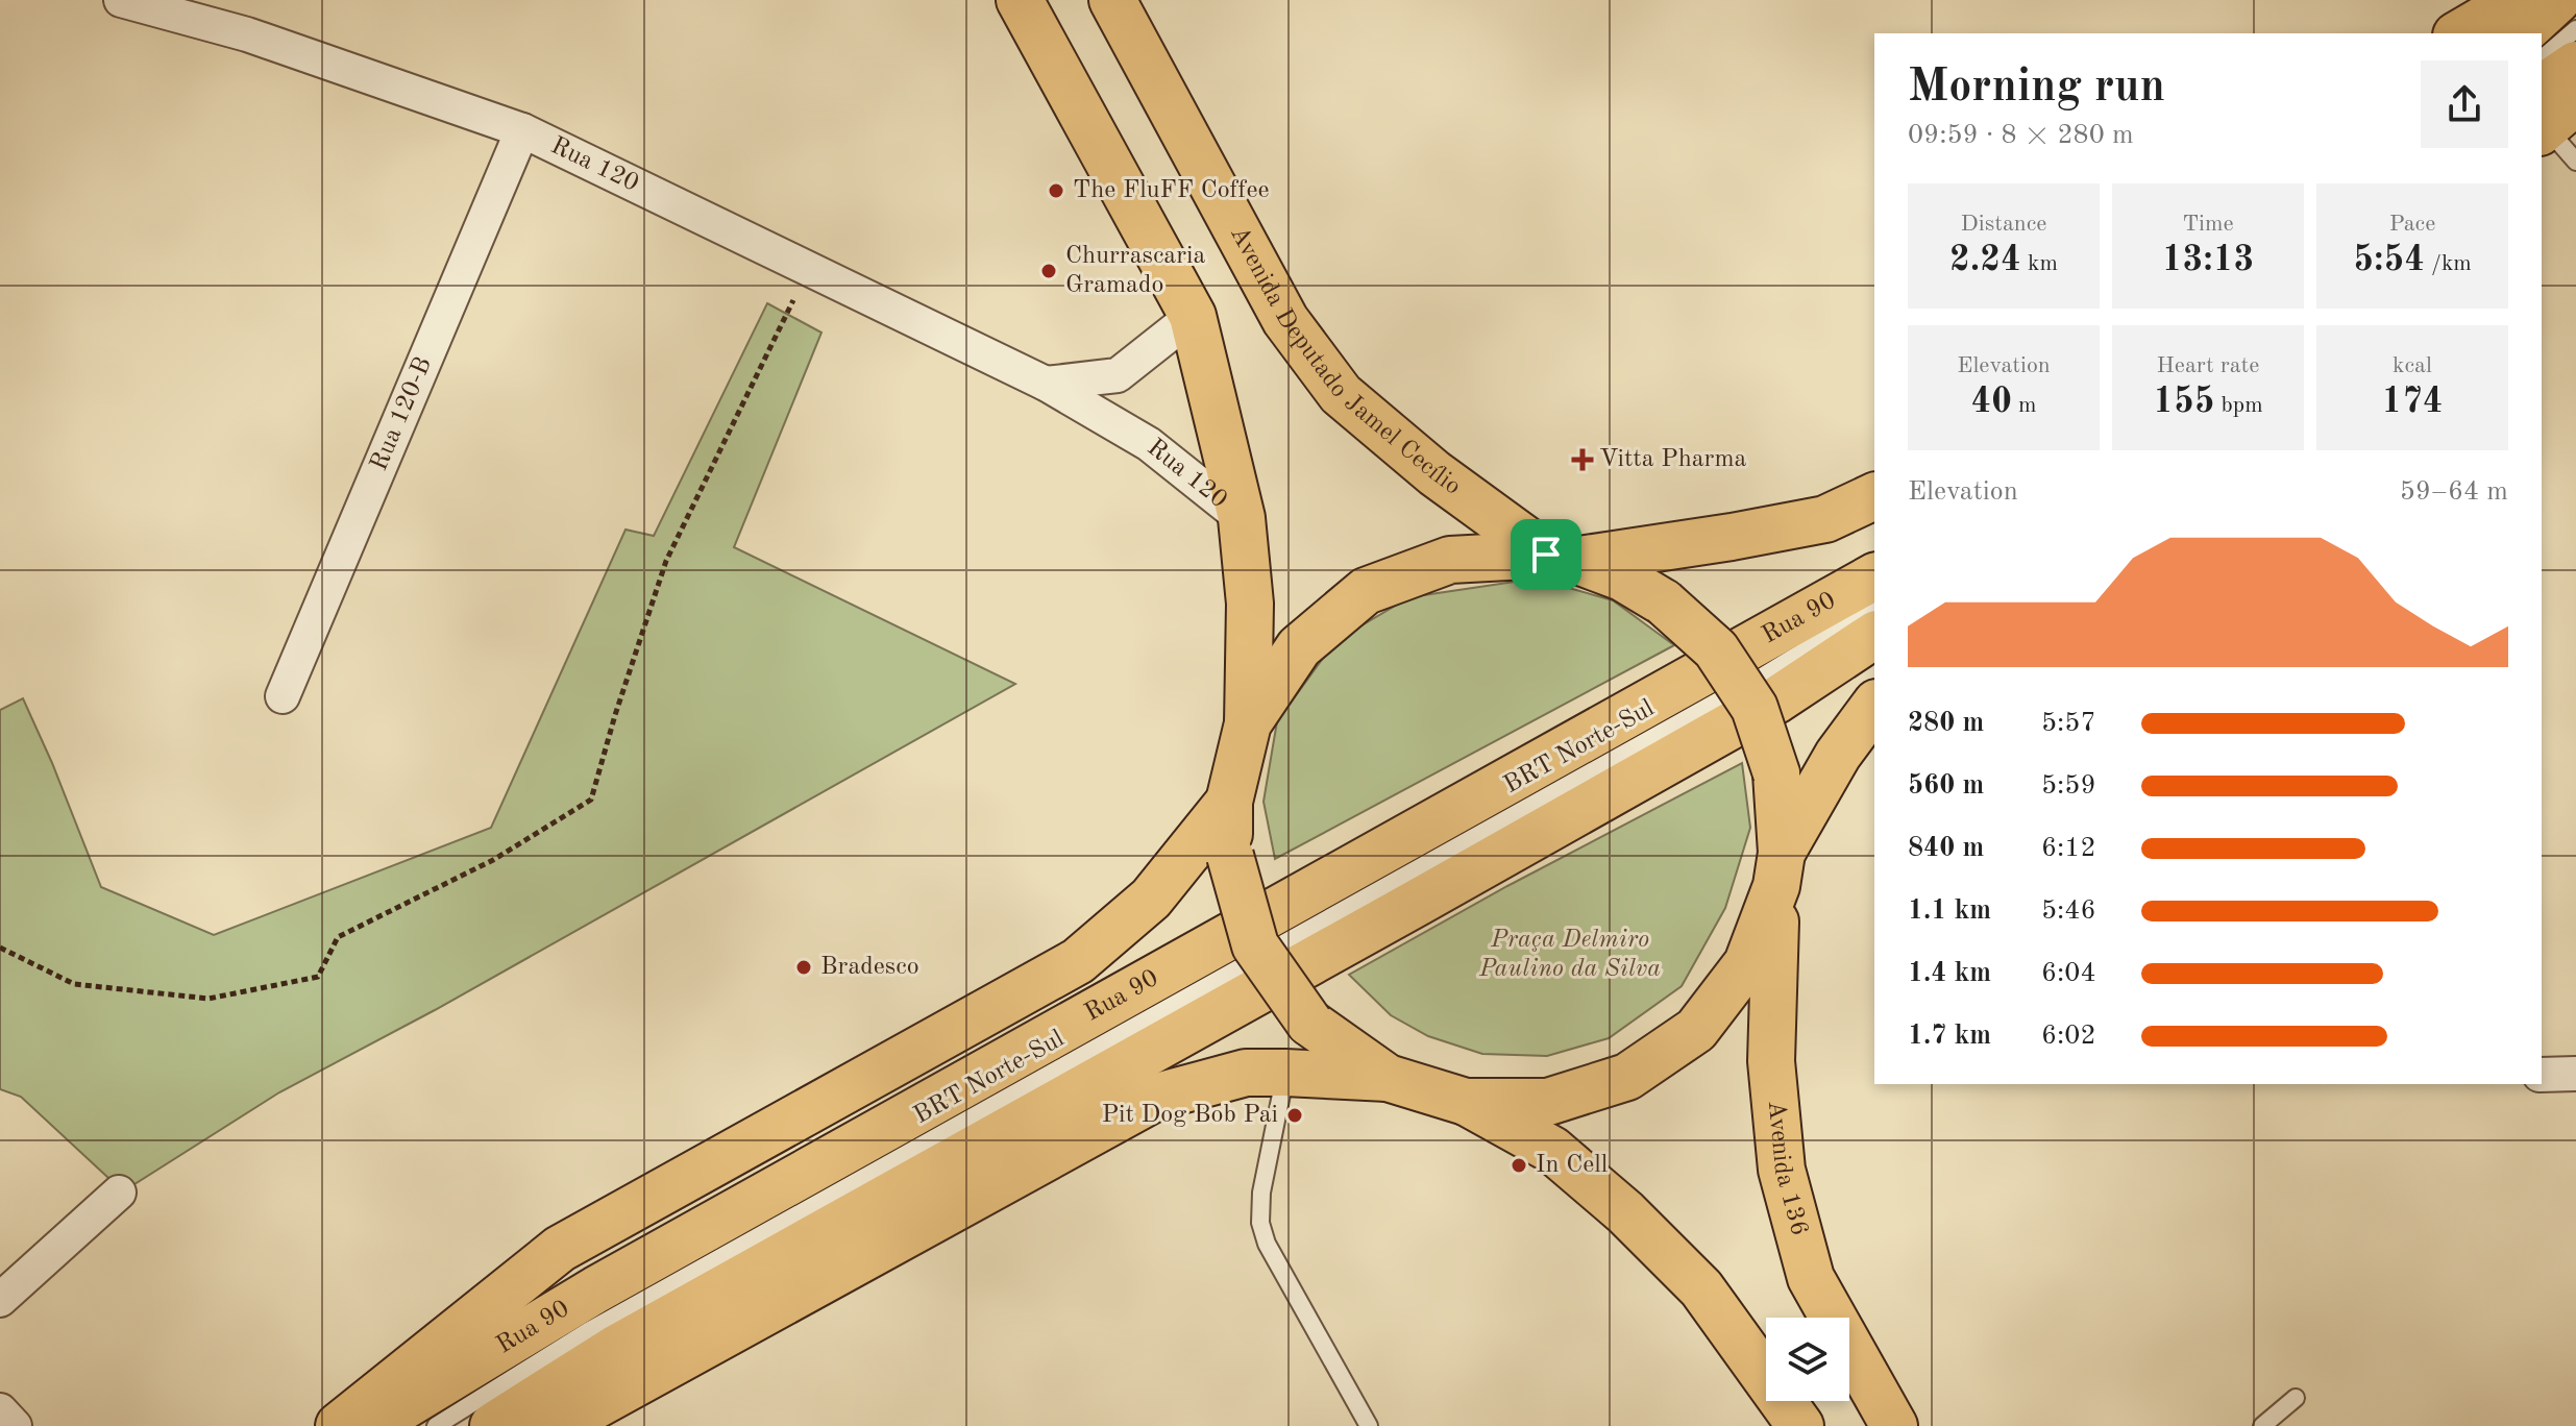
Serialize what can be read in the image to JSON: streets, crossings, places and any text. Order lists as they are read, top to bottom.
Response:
{
  "streets": {
    "main road": ["Avenida Deputado Jamel Cecílio", "Rua 90", "Avenida 136"],
    "street": ["Rua 120", "Rua 120-B"],
    "lane": ["BRT Norte-Sul"]
  },
  "crossings": [
    ["Rua 120", "Rua 120-B"]
  ],
  "parks": ["Praça Delmiro Paulino da Silva"],
  "places": {
    "other": [
      "The FluFF Coffee",
      "Churrascaria Gramado",
      "Bradesco",
      "Pit Dog Bob Pai",
      "In Cell"
    ],
    "health": ["Vitta Pharma"]
  },
  "page": {
    "heading": ["Morning run", "09:59 · 8 × 280 m"],
    "stats": [
      ["Distance", "2.24 km"],
      ["Time", "13:13"],
      ["Pace", "5:54 /km"],
      ["Elevation", "40 m"],
      ["Heart rate", "155 bpm"],
      ["kcal", "174"]
    ],
    "chart": ["Elevation", "59–64 m"],
    "list": [
      {
        "name": "280 m",
        "note": "5:57"
      },
      {
        "name": "560 m",
        "note": "5:59"
      },
      {
        "name": "840 m",
        "note": "6:12"
      },
      {
        "name": "1.1 km",
        "note": "5:46"
      },
      {
        "name": "1.4 km",
        "note": "6:04"
      },
      {
        "name": "1.7 km",
        "note": "6:02"
      }
    ]
  }
}
